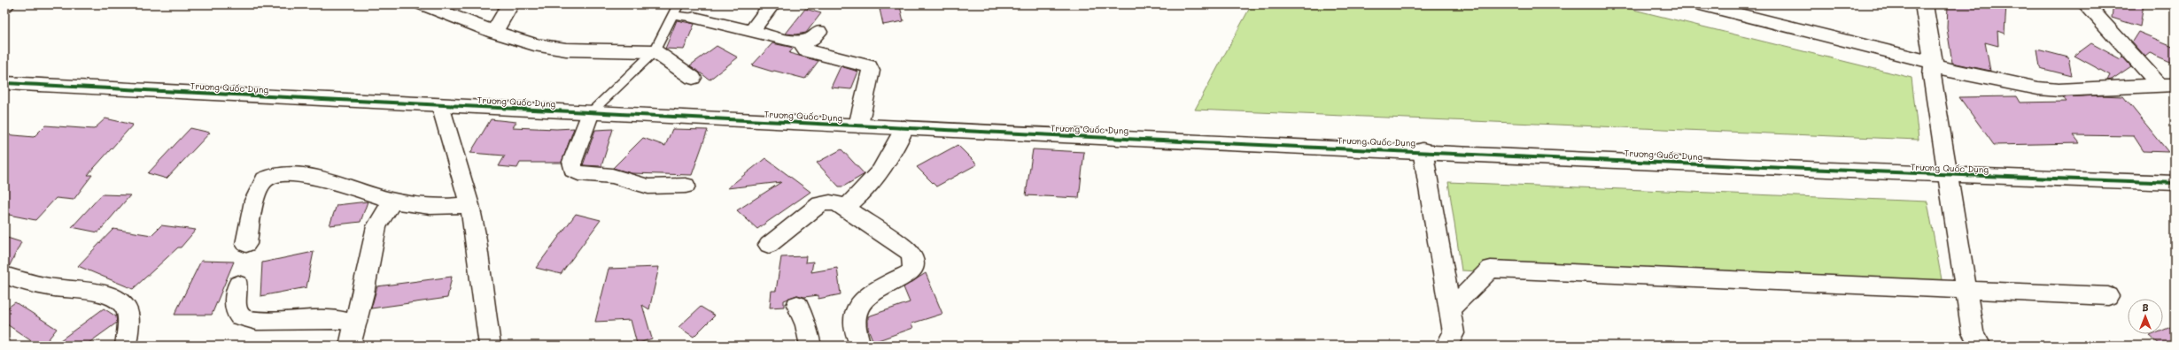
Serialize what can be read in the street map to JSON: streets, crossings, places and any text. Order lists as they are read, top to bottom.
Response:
{
  "streets": {
    "street": ["Trương Quốc Dụng"]
  },
  "north": "top"
}
